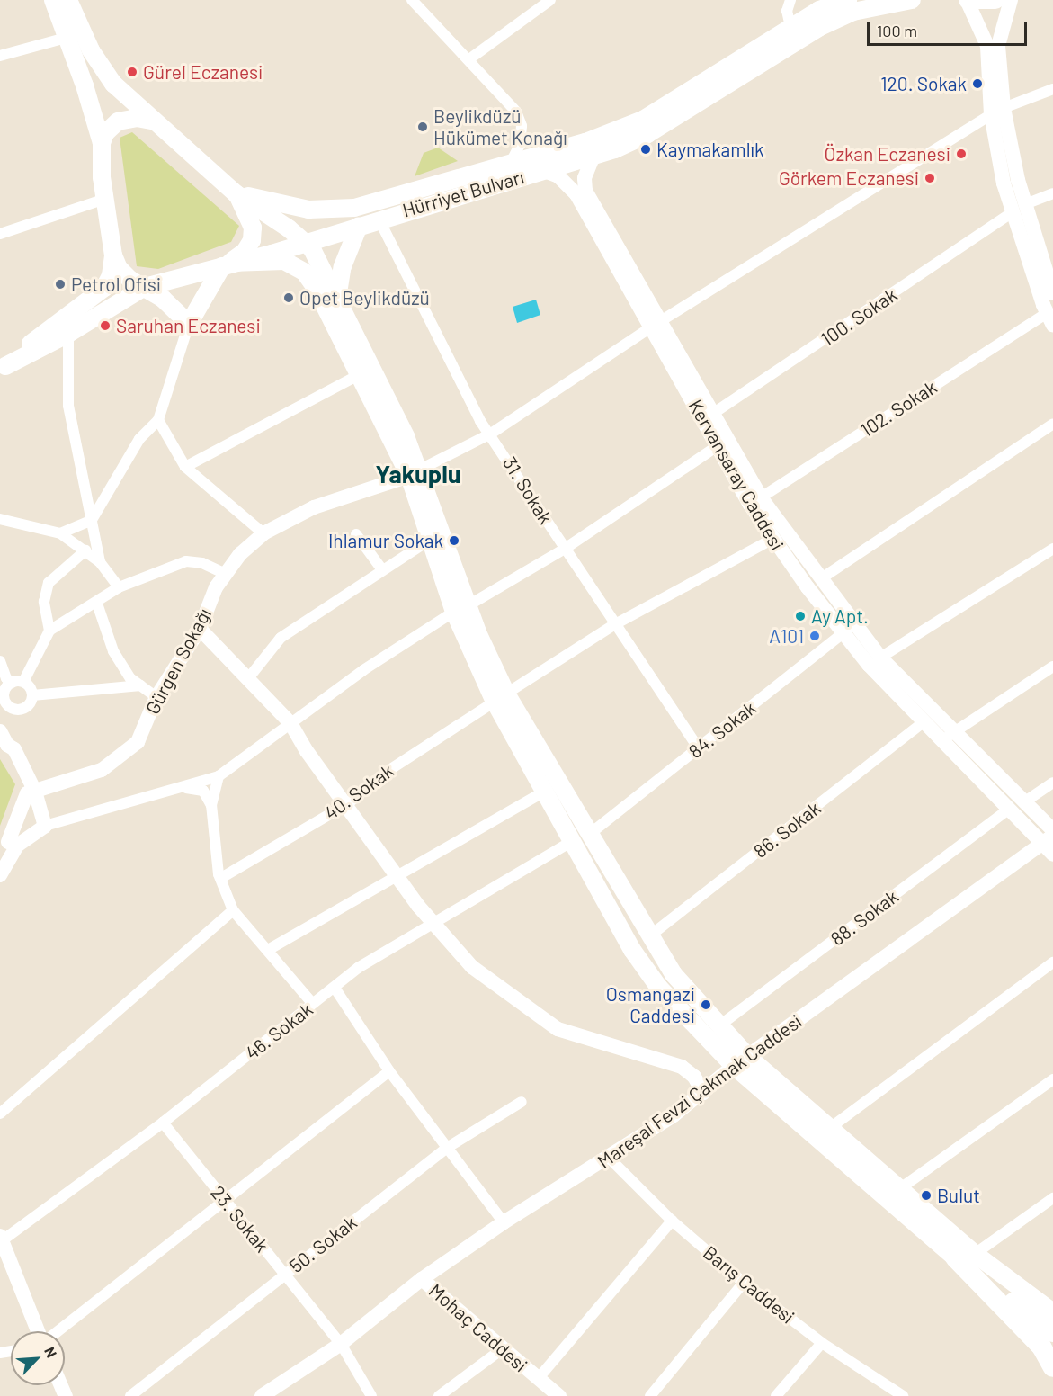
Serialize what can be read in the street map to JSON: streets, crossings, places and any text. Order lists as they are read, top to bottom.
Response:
{
  "streets": {
    "main road": ["Hürriyet Bulvarı"],
    "street": [
      "100. Sokak",
      "102. Sokak",
      "Kervansaray Caddesi",
      "31. Sokak",
      "Gürgen Sokağı",
      "84. Sokak",
      "40. Sokak",
      "86. Sokak",
      "88. Sokak",
      "46. Sokak",
      "Mareşal Fevzi Çakmak Caddesi",
      "23. Sokak",
      "50. Sokak",
      "Barış Caddesi",
      "Mohaç Caddesi"
    ]
  },
  "crossings": [
    ["Hürriyet Bulvarı", "Kervansaray Caddesi"],
    ["Hürriyet Bulvarı", "31. Sokak"],
    ["100. Sokak", "Kervansaray Caddesi"],
    ["102. Sokak", "Kervansaray Caddesi"],
    ["Kervansaray Caddesi", "84. Sokak"],
    ["Kervansaray Caddesi", "40. Sokak"],
    ["Kervansaray Caddesi", "86. Sokak"],
    ["Kervansaray Caddesi", "88. Sokak"],
    ["Kervansaray Caddesi", "Mareşal Fevzi Çakmak Caddesi"],
    ["31. Sokak", "84. Sokak"],
    ["31. Sokak", "40. Sokak"],
    ["46. Sokak", "23. Sokak"],
    ["Mareşal Fevzi Çakmak Caddesi", "23. Sokak"],
    ["Mareşal Fevzi Çakmak Caddesi", "Barış Caddesi"],
    ["Mareşal Fevzi Çakmak Caddesi", "Mohaç Caddesi"],
    ["23. Sokak", "50. Sokak"]
  ],
  "districts": ["Yakuplu"],
  "places": [
    "Gürel Eczanesi",
    "120. Sokak",
    "Beylikdüzü Hükümet Konağı",
    "Kaymakamlık",
    "Özkan Eczanesi",
    "Görkem Eczanesi",
    "Petrol Ofisi",
    "Opet Beylikdüzü",
    "Saruhan Eczanesi",
    "Ihlamur Sokak",
    "Ay Apt.",
    "A101",
    "Osmangazi Caddesi",
    "Bulut"
  ],
  "scale_bar": "100 m",
  "north": "top right"
}
